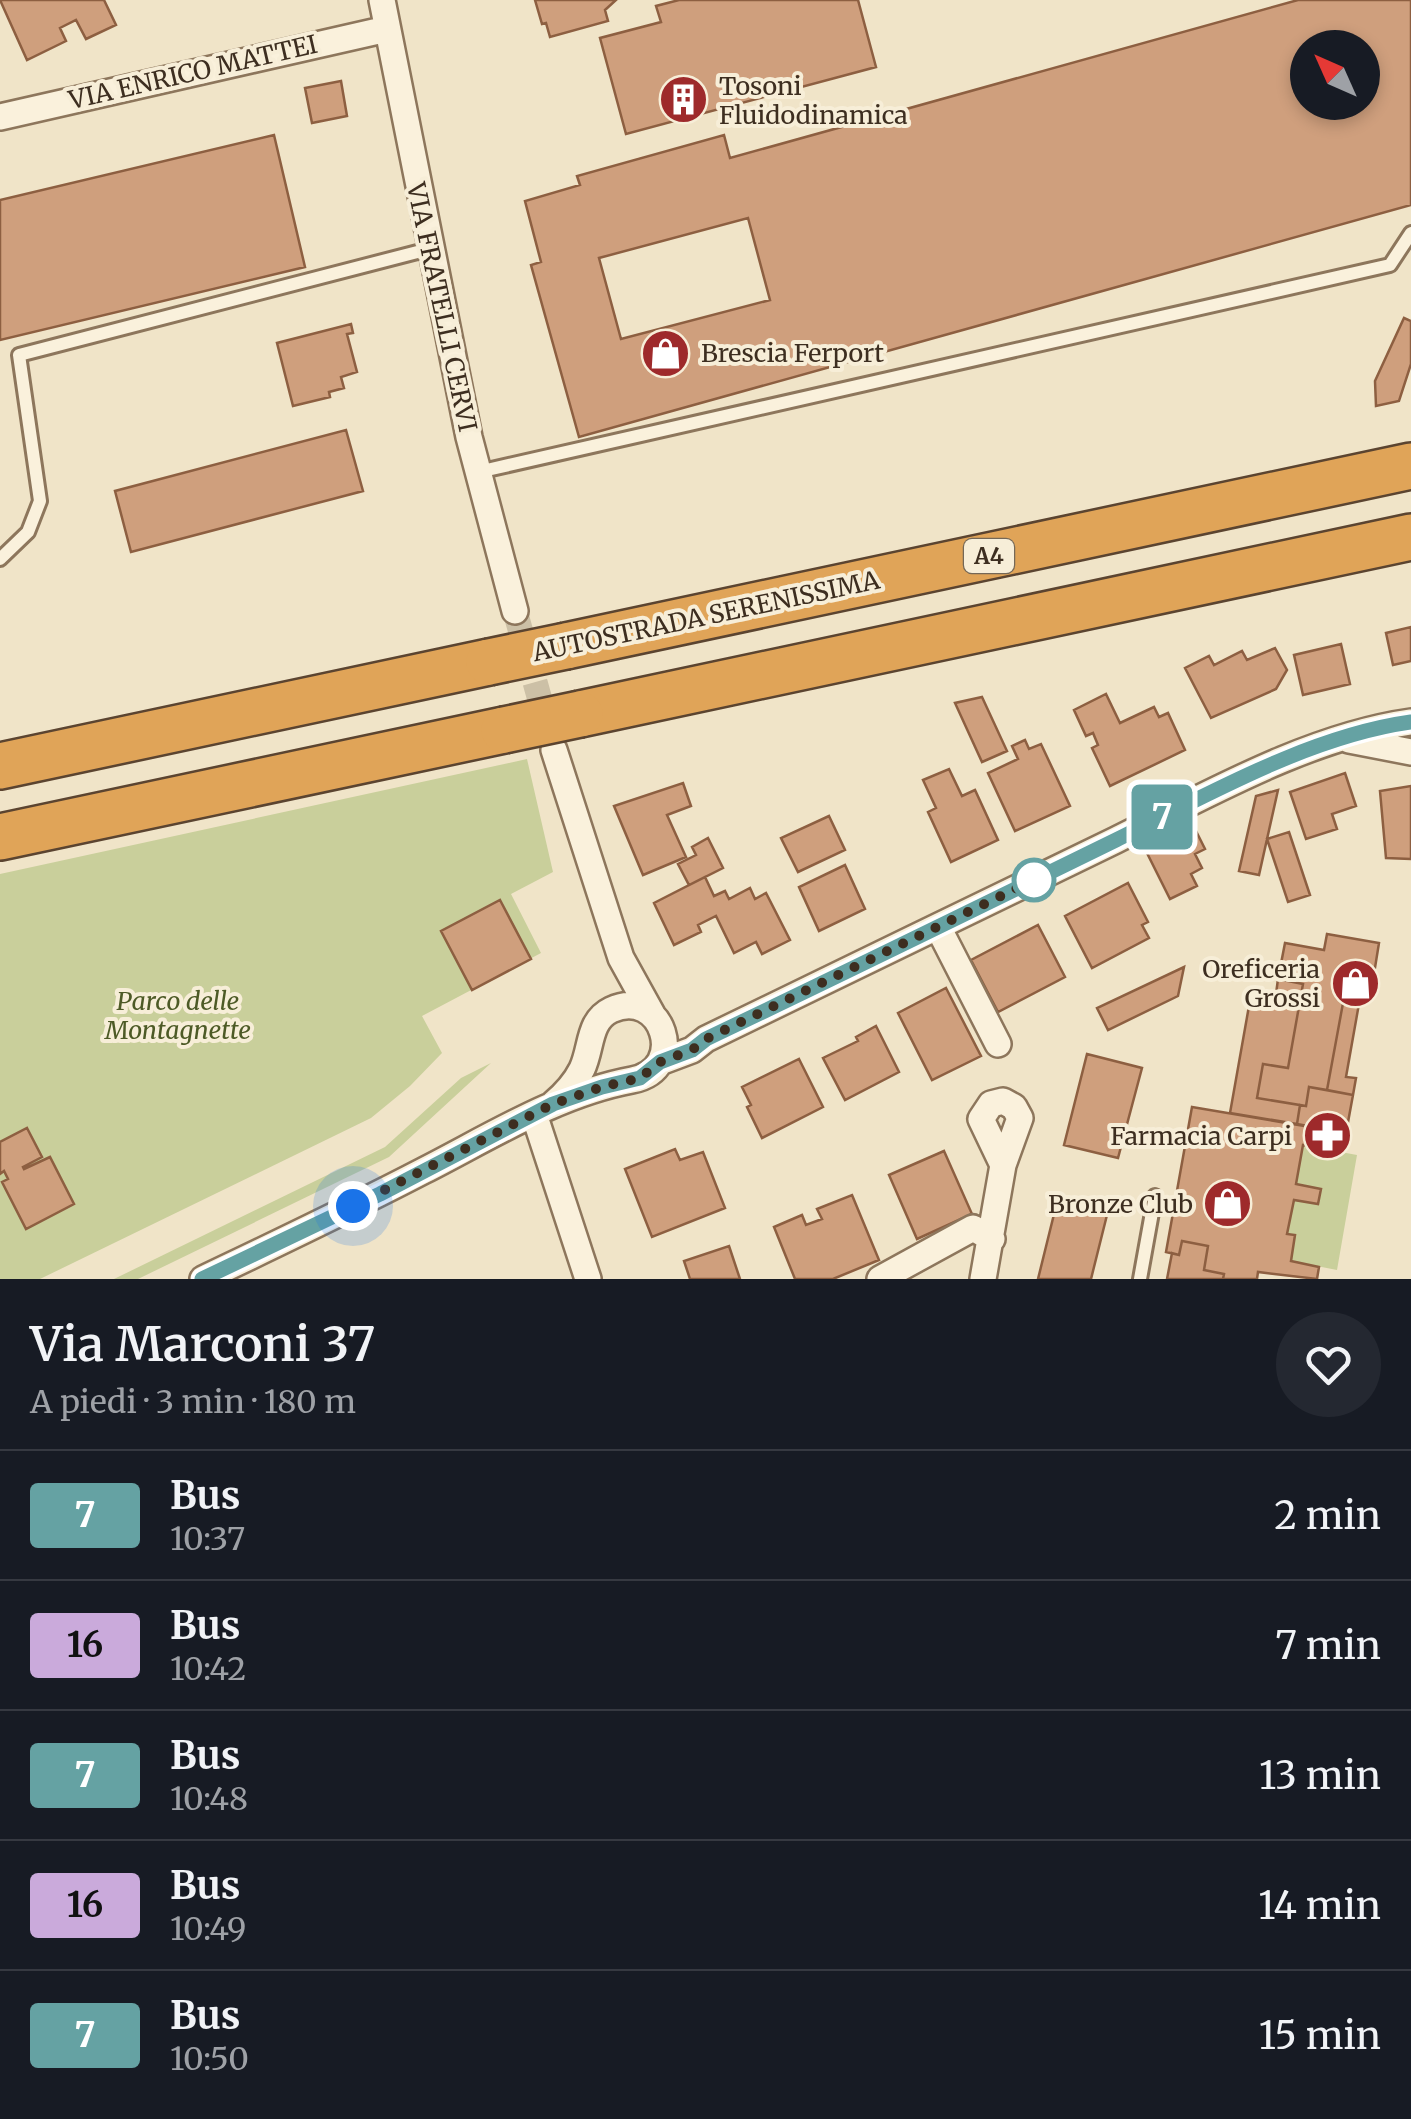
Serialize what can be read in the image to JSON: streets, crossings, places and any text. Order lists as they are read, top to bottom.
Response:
{
  "streets": {
    "highway": ["A4", "AUTOSTRADA SERENISSIMA"],
    "street": ["VIA ENRICO MATTEI", "VIA FRATELLI CERVI"]
  },
  "crossings": [
    ["VIA ENRICO MATTEI", "VIA FRATELLI CERVI"]
  ],
  "parks": ["Parco delle Montagnette"],
  "places": {
    "building": ["Tosoni Fluidodinamica"],
    "shop": ["Brescia Ferport", "Oreficeria Grossi", "Bronze Club"],
    "pharmacy": ["Farmacia Carpi"]
  },
  "lines": ["bus line 7"],
  "north": "top left",
  "page": {
    "on_map": "7",
    "heading": ["Via Marconi 37", "A piedi · 3 min · 180 m"],
    "list": [
      {
        "mark": "7",
        "name": "Bus",
        "note": "10:37",
        "value": "2 min"
      },
      {
        "mark": "16",
        "name": "Bus",
        "note": "10:42",
        "value": "7 min"
      },
      {
        "mark": "7",
        "name": "Bus",
        "note": "10:48",
        "value": "13 min"
      },
      {
        "mark": "16",
        "name": "Bus",
        "note": "10:49",
        "value": "14 min"
      },
      {
        "mark": "7",
        "name": "Bus",
        "note": "10:50",
        "value": "15 min"
      }
    ]
  }
}
